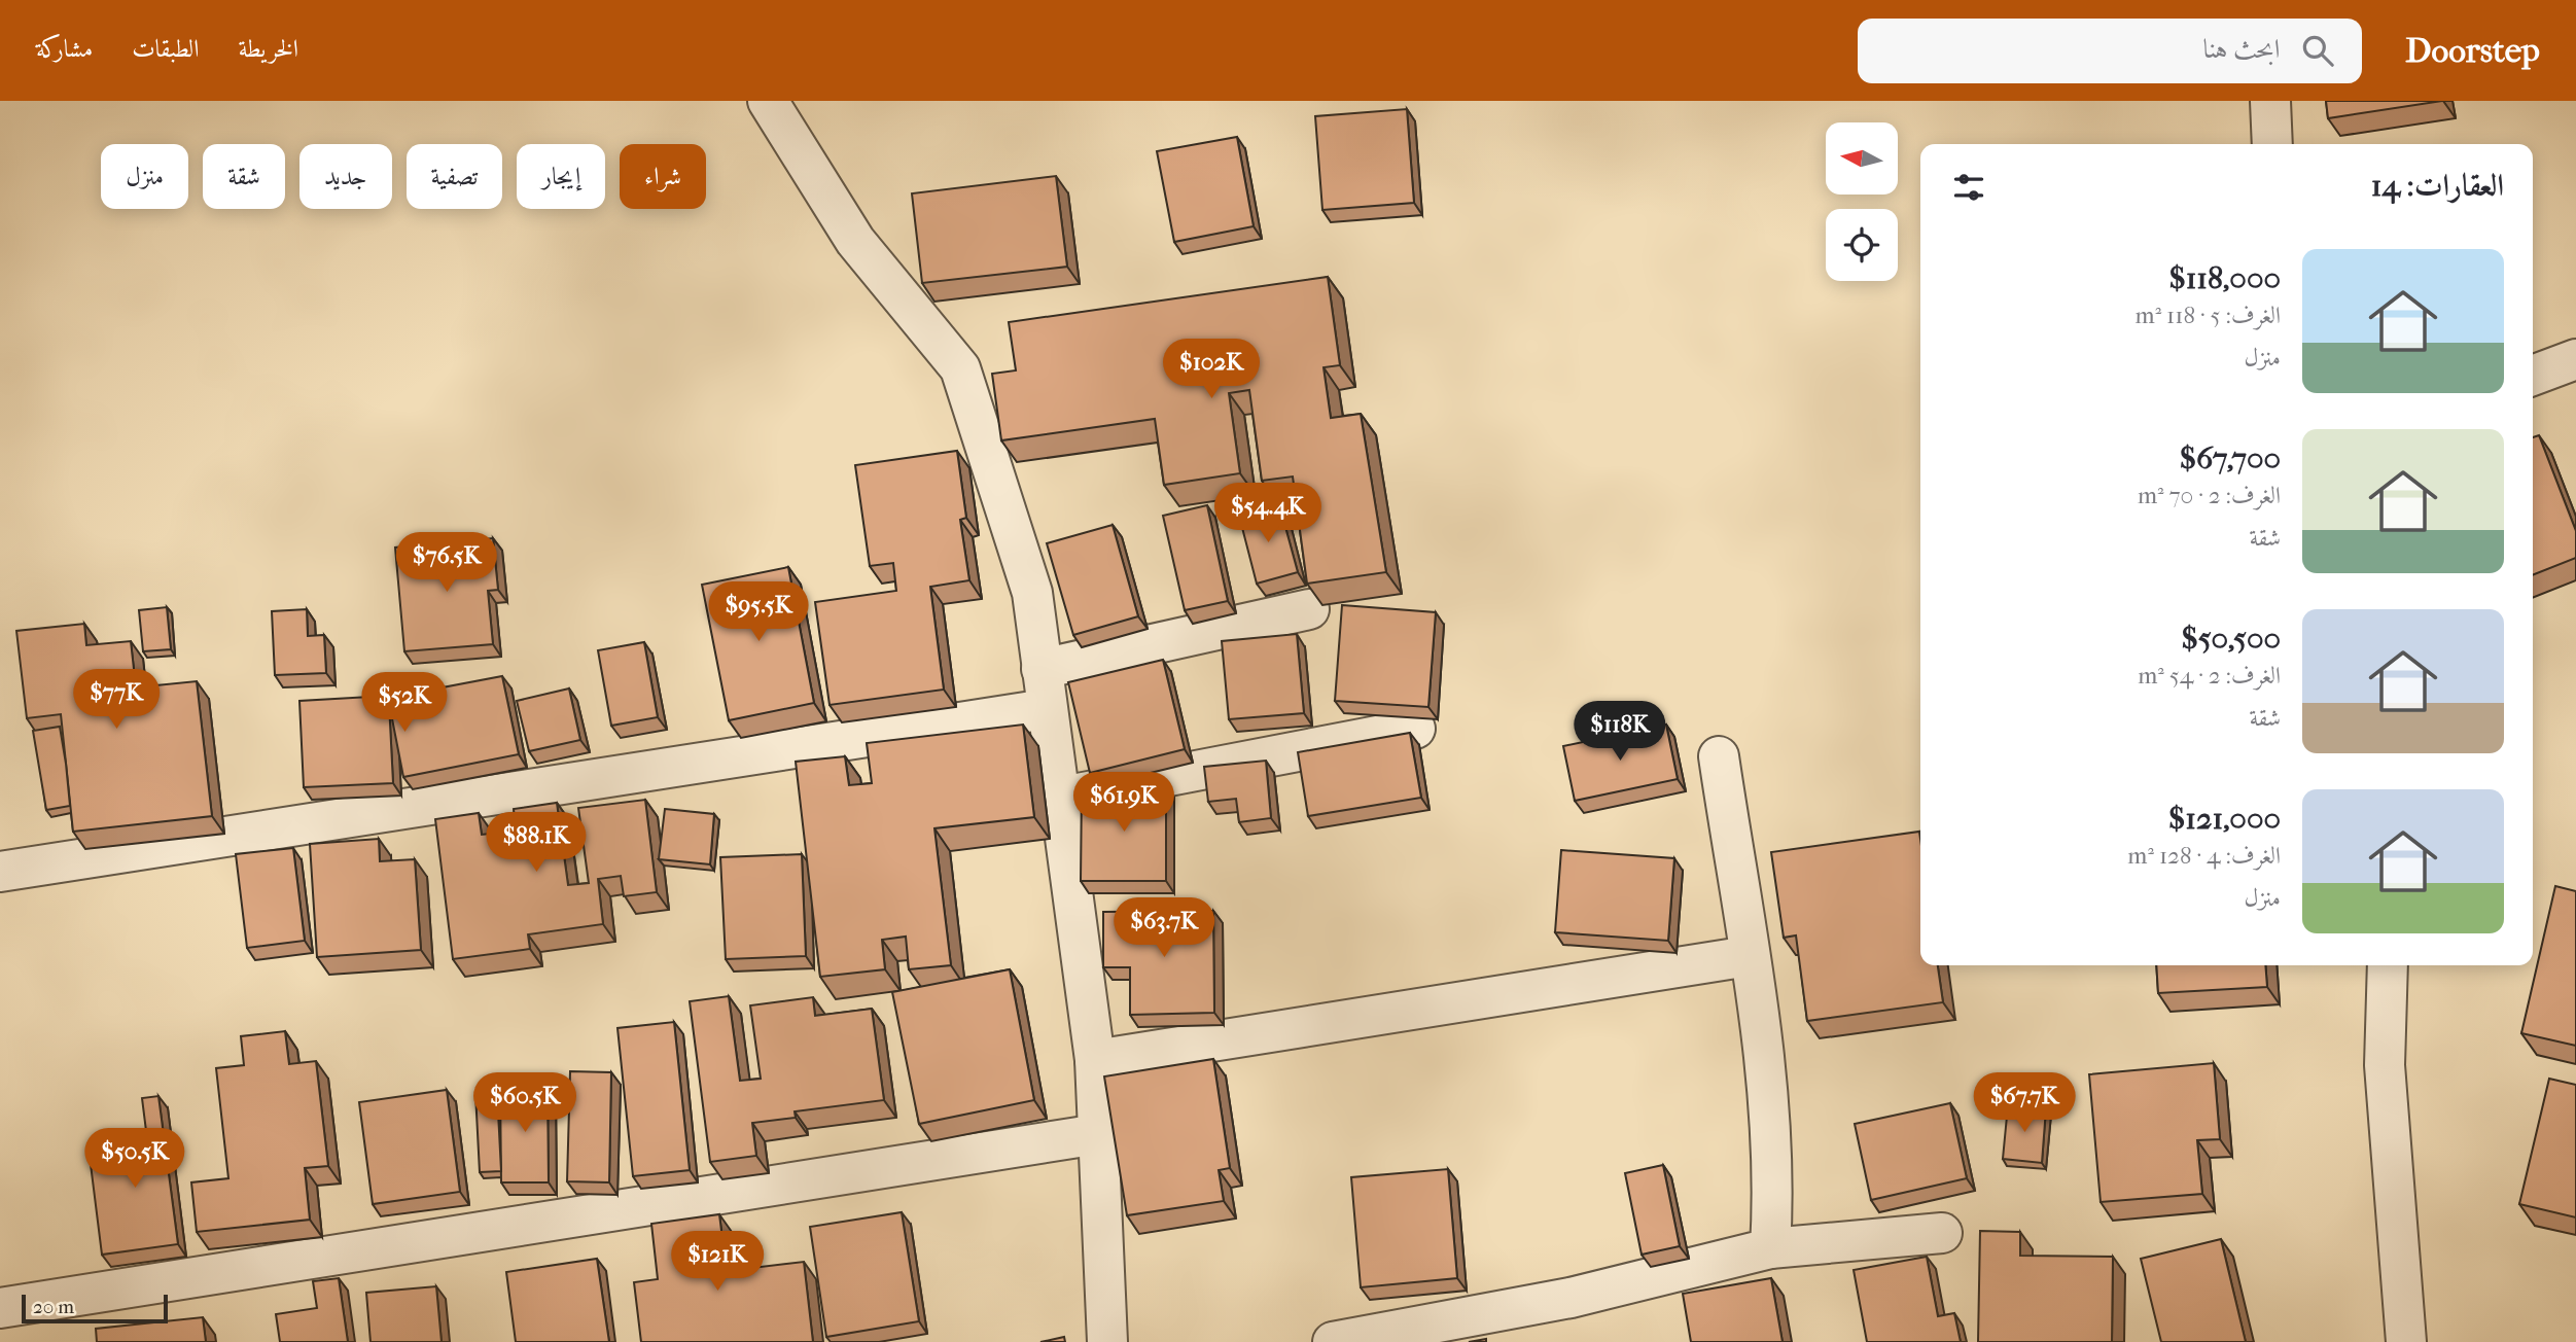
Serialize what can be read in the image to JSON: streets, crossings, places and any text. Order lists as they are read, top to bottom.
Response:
{
  "scale_bar": "20 m",
  "north": "left",
  "page": {
    "header": "Doorstep",
    "search": "ابحث هنا",
    "nav": ["الخريطة", "الطبقات", "مشاركة"],
    "chip": [
      "شراء",
      "إيجار",
      "تصفية",
      "جديد",
      "شقة",
      "منزل"
    ],
    "heading": "العقارات: 14",
    "list": [
      {
        "name": "$118,000",
        "note": "الغرف: 5 · 118 m² · منزل"
      },
      {
        "name": "$67,700",
        "note": "الغرف: 2 · 70 m² · شقة"
      },
      {
        "name": "$50,500",
        "note": "الغرف: 2 · 54 m² · شقة"
      },
      {
        "name": "$121,000",
        "note": "الغرف: 4 · 128 m² · منزل"
      }
    ],
    "price": [
      "$102K",
      "$54.4K",
      "$76.5K",
      "$95.5K",
      "$77K",
      "$52K",
      "$118K",
      "$61.9K",
      "$88.1K",
      "$63.7K",
      "$60.5K",
      "$67.7K",
      "$50.5K",
      "$121K"
    ],
    "scale": "20 m"
  }
}
